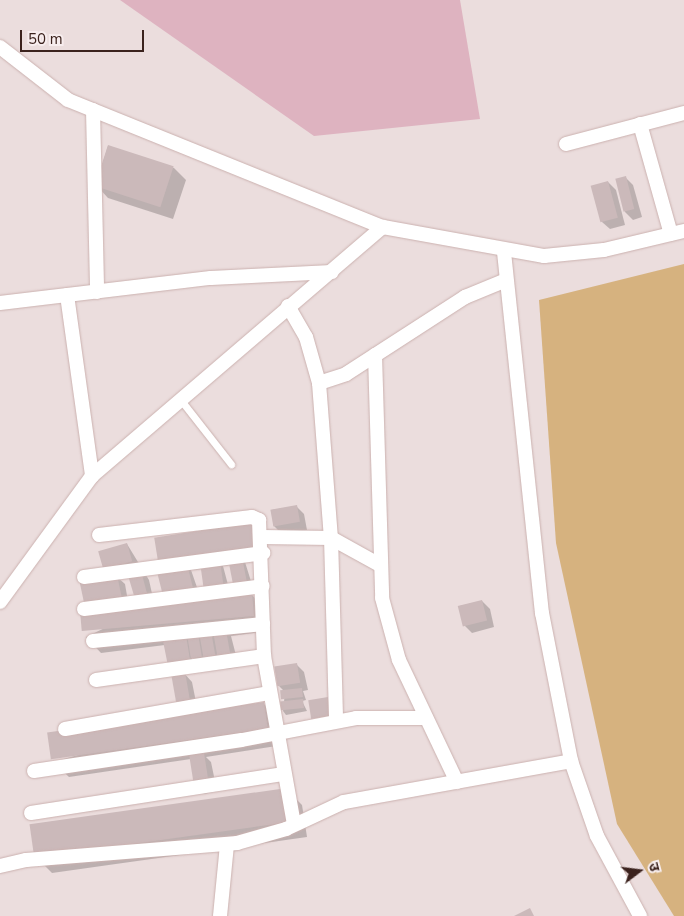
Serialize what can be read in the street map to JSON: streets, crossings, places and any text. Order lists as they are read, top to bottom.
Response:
{
  "scale_bar": "50 m",
  "north": "right"
}
